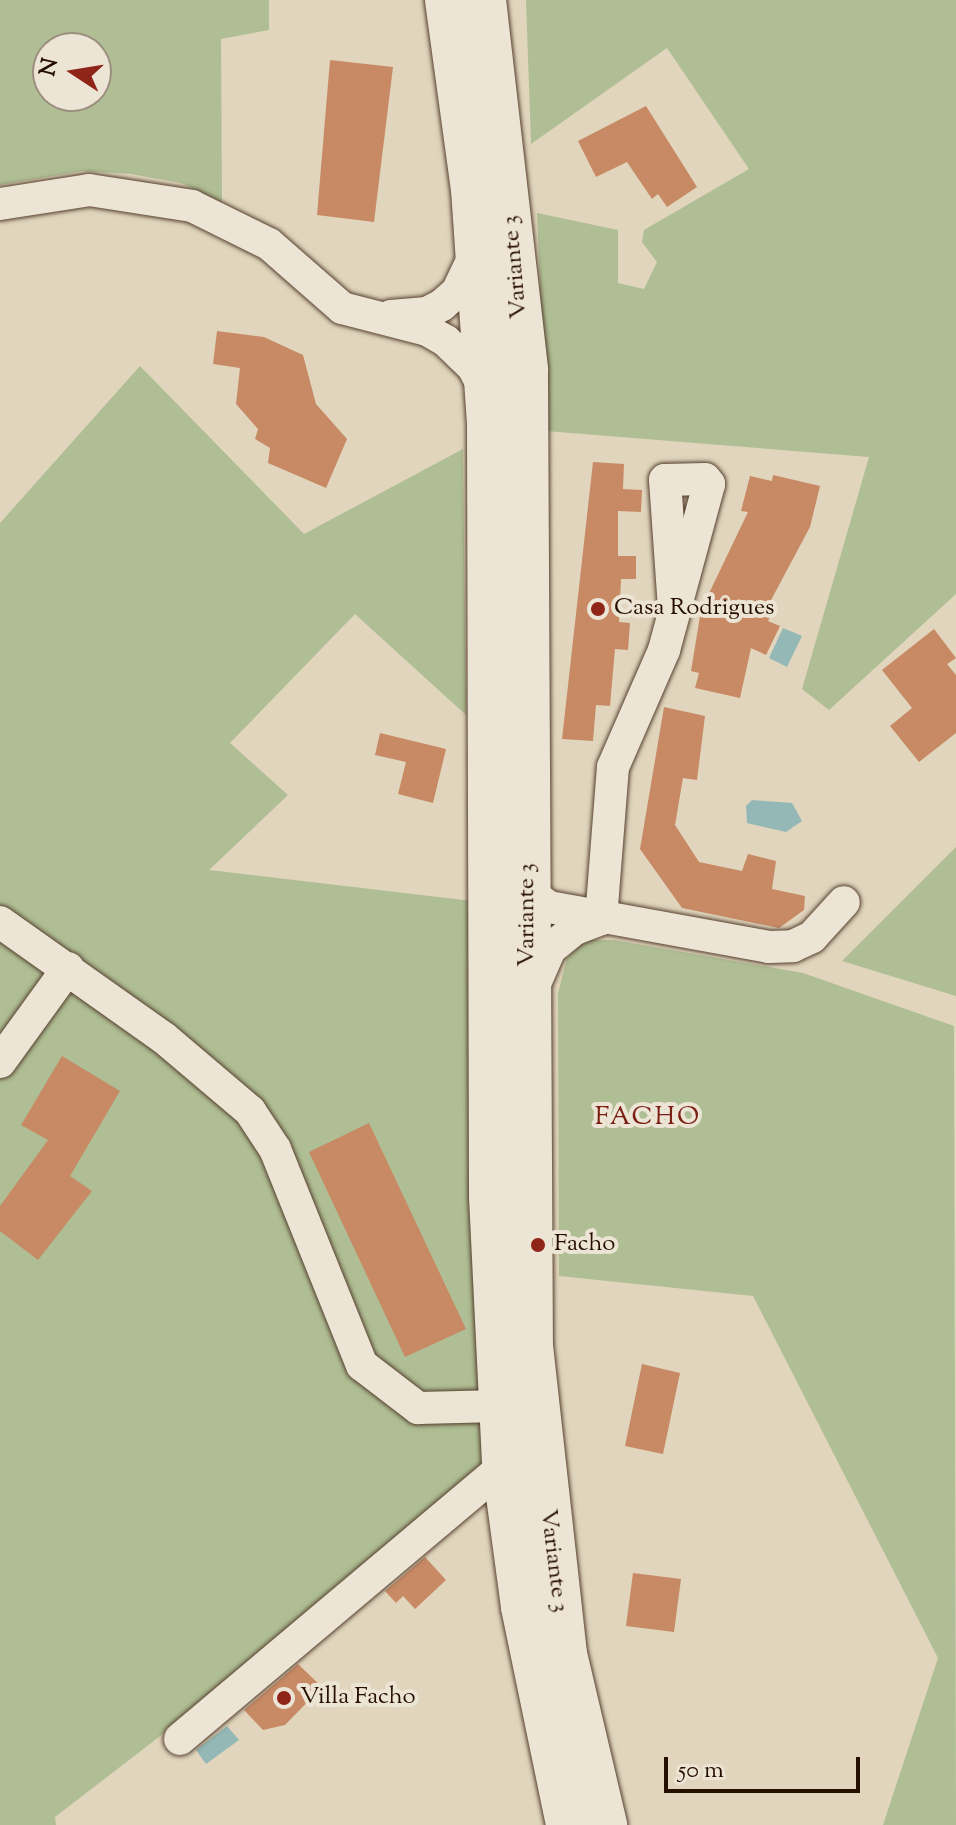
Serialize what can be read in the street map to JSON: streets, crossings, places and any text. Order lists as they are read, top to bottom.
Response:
{
  "streets": {
    "main road": ["Variante 3"]
  },
  "districts": ["FACHO"],
  "places": ["Casa Rodrigues", "Facho", "Villa Facho"],
  "scale_bar": "50 m",
  "north": "left"
}
